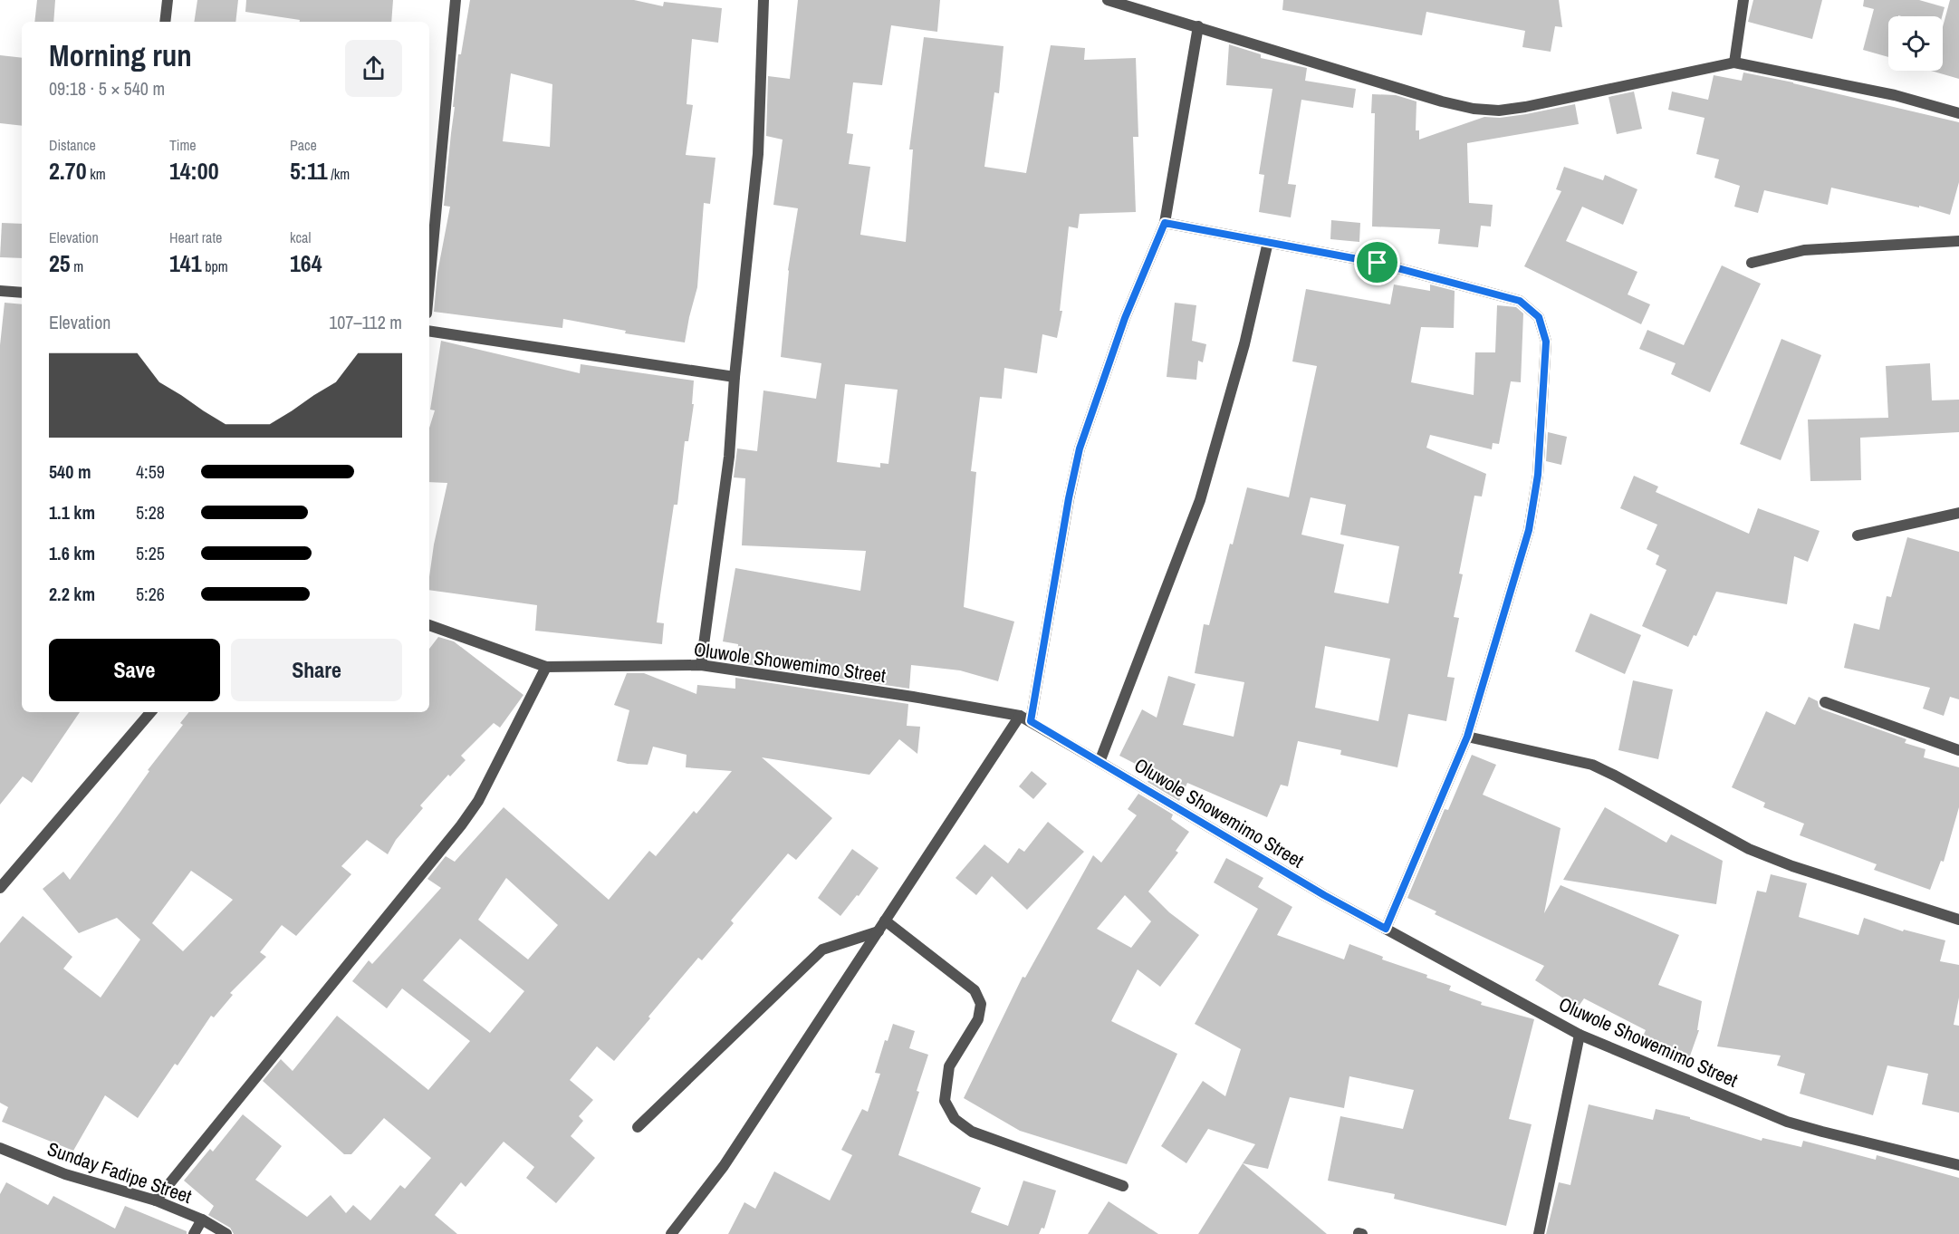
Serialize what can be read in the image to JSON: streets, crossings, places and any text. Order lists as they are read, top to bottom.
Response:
{
  "streets": {
    "street": ["Oluwole Showemimo Street", "Sunday Fadipe Street"]
  },
  "page": {
    "heading": ["Morning run", "09:18 · 5 × 540 m"],
    "stats": [
      ["Distance", "2.70 km"],
      ["Time", "14:00"],
      ["Pace", "5:11 /km"],
      ["Elevation", "25 m"],
      ["Heart rate", "141 bpm"],
      ["kcal", "164"]
    ],
    "chart": ["Elevation", "107–112 m"],
    "list": [
      {
        "name": "540 m",
        "note": "4:59"
      },
      {
        "name": "1.1 km",
        "note": "5:28"
      },
      {
        "name": "1.6 km",
        "note": "5:25"
      },
      {
        "name": "2.2 km",
        "note": "5:26"
      }
    ],
    "buttons": ["Save", "Share"]
  }
}
